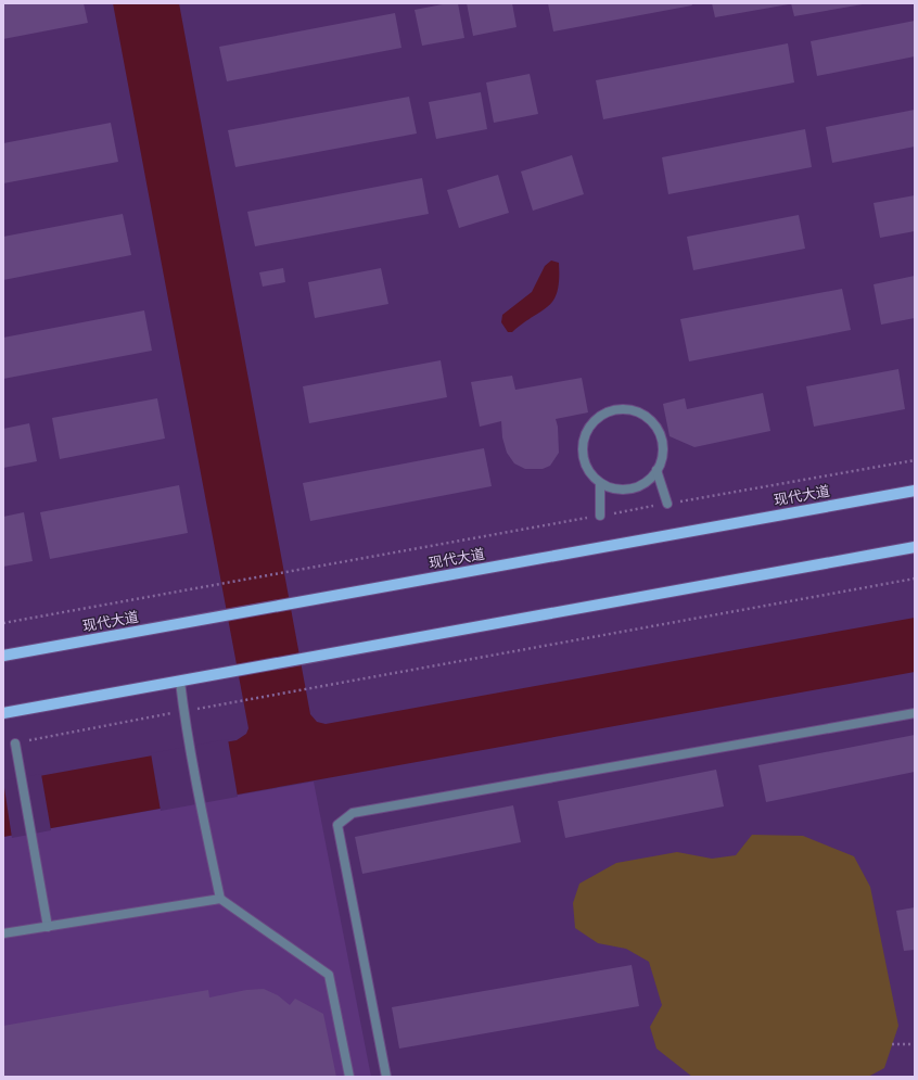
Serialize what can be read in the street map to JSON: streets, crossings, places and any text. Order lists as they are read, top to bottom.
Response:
{
  "streets": {
    "main road": ["现代大道"]
  }
}
